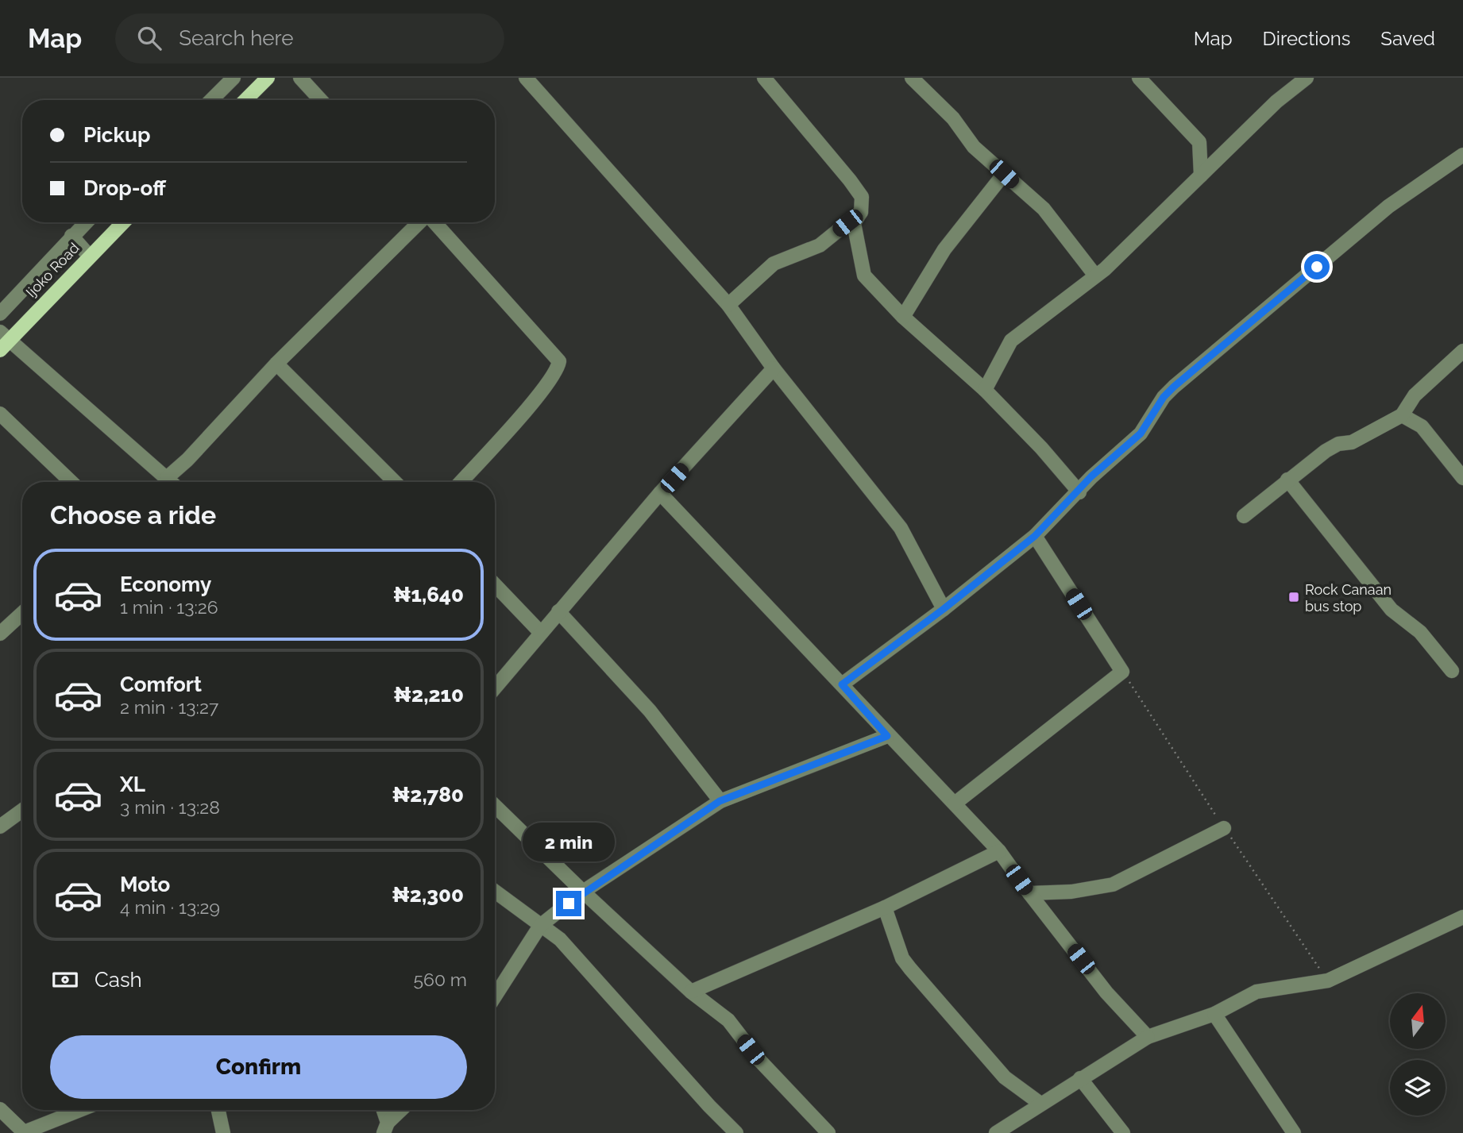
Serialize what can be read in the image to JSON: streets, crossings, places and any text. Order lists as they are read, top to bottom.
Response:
{
  "streets": {
    "main road": ["Ijoko Road"]
  },
  "places": {
    "transit": ["Rock Canaan bus stop"]
  },
  "north": "top",
  "page": {
    "header": "Map",
    "search": "Search here",
    "nav": ["Map", "Directions", "Saved"],
    "banner": ["Pickup", "Drop-off"],
    "heading": "Choose a ride",
    "list": [
      {
        "name": "Economy",
        "note": "1 min · 13:26",
        "value": "₦1,640"
      },
      {
        "name": "Comfort",
        "note": "2 min · 13:27",
        "value": "₦2,210"
      },
      {
        "name": "XL",
        "note": "3 min · 13:28",
        "value": "₦2,780"
      },
      {
        "name": "Moto",
        "note": "4 min · 13:29",
        "value": "₦2,300"
      }
    ],
    "bubble": "2 min",
    "pay": ["Cash", "560 m"],
    "buttons": "Confirm"
  }
}
